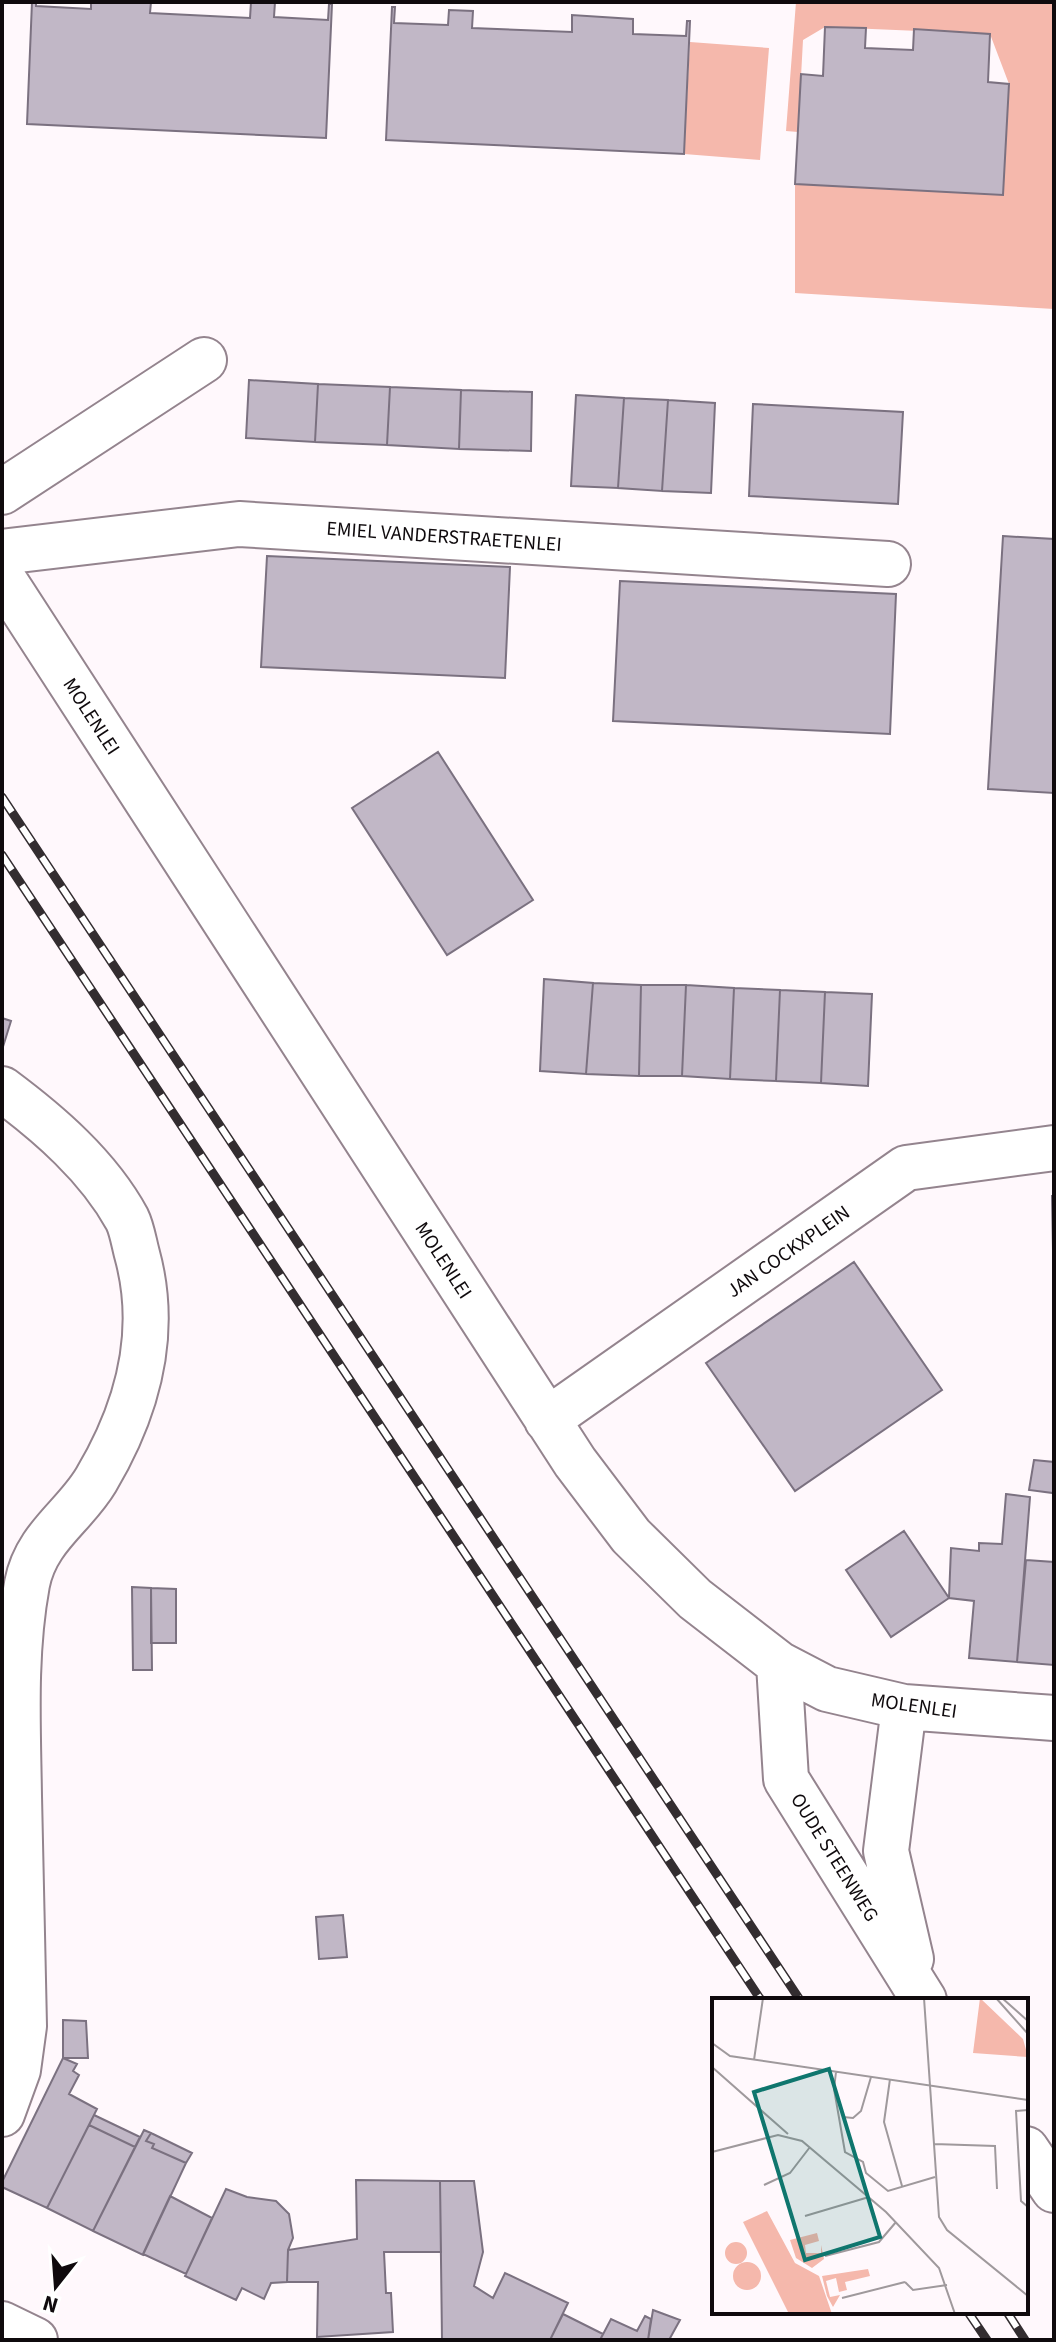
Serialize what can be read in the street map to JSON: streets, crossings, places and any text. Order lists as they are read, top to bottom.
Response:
{
  "streets": {
    "street": [
      "EMIEL VANDERSTRAETENLEI",
      "MOLENLEI",
      "JAN COCKXPLEIN",
      "OUDE STEENWEG"
    ]
  },
  "crossings": [
    ["MOLENLEI", "JAN COCKXPLEIN"],
    ["MOLENLEI", "OUDE STEENWEG"]
  ],
  "north": "bottom"
}
